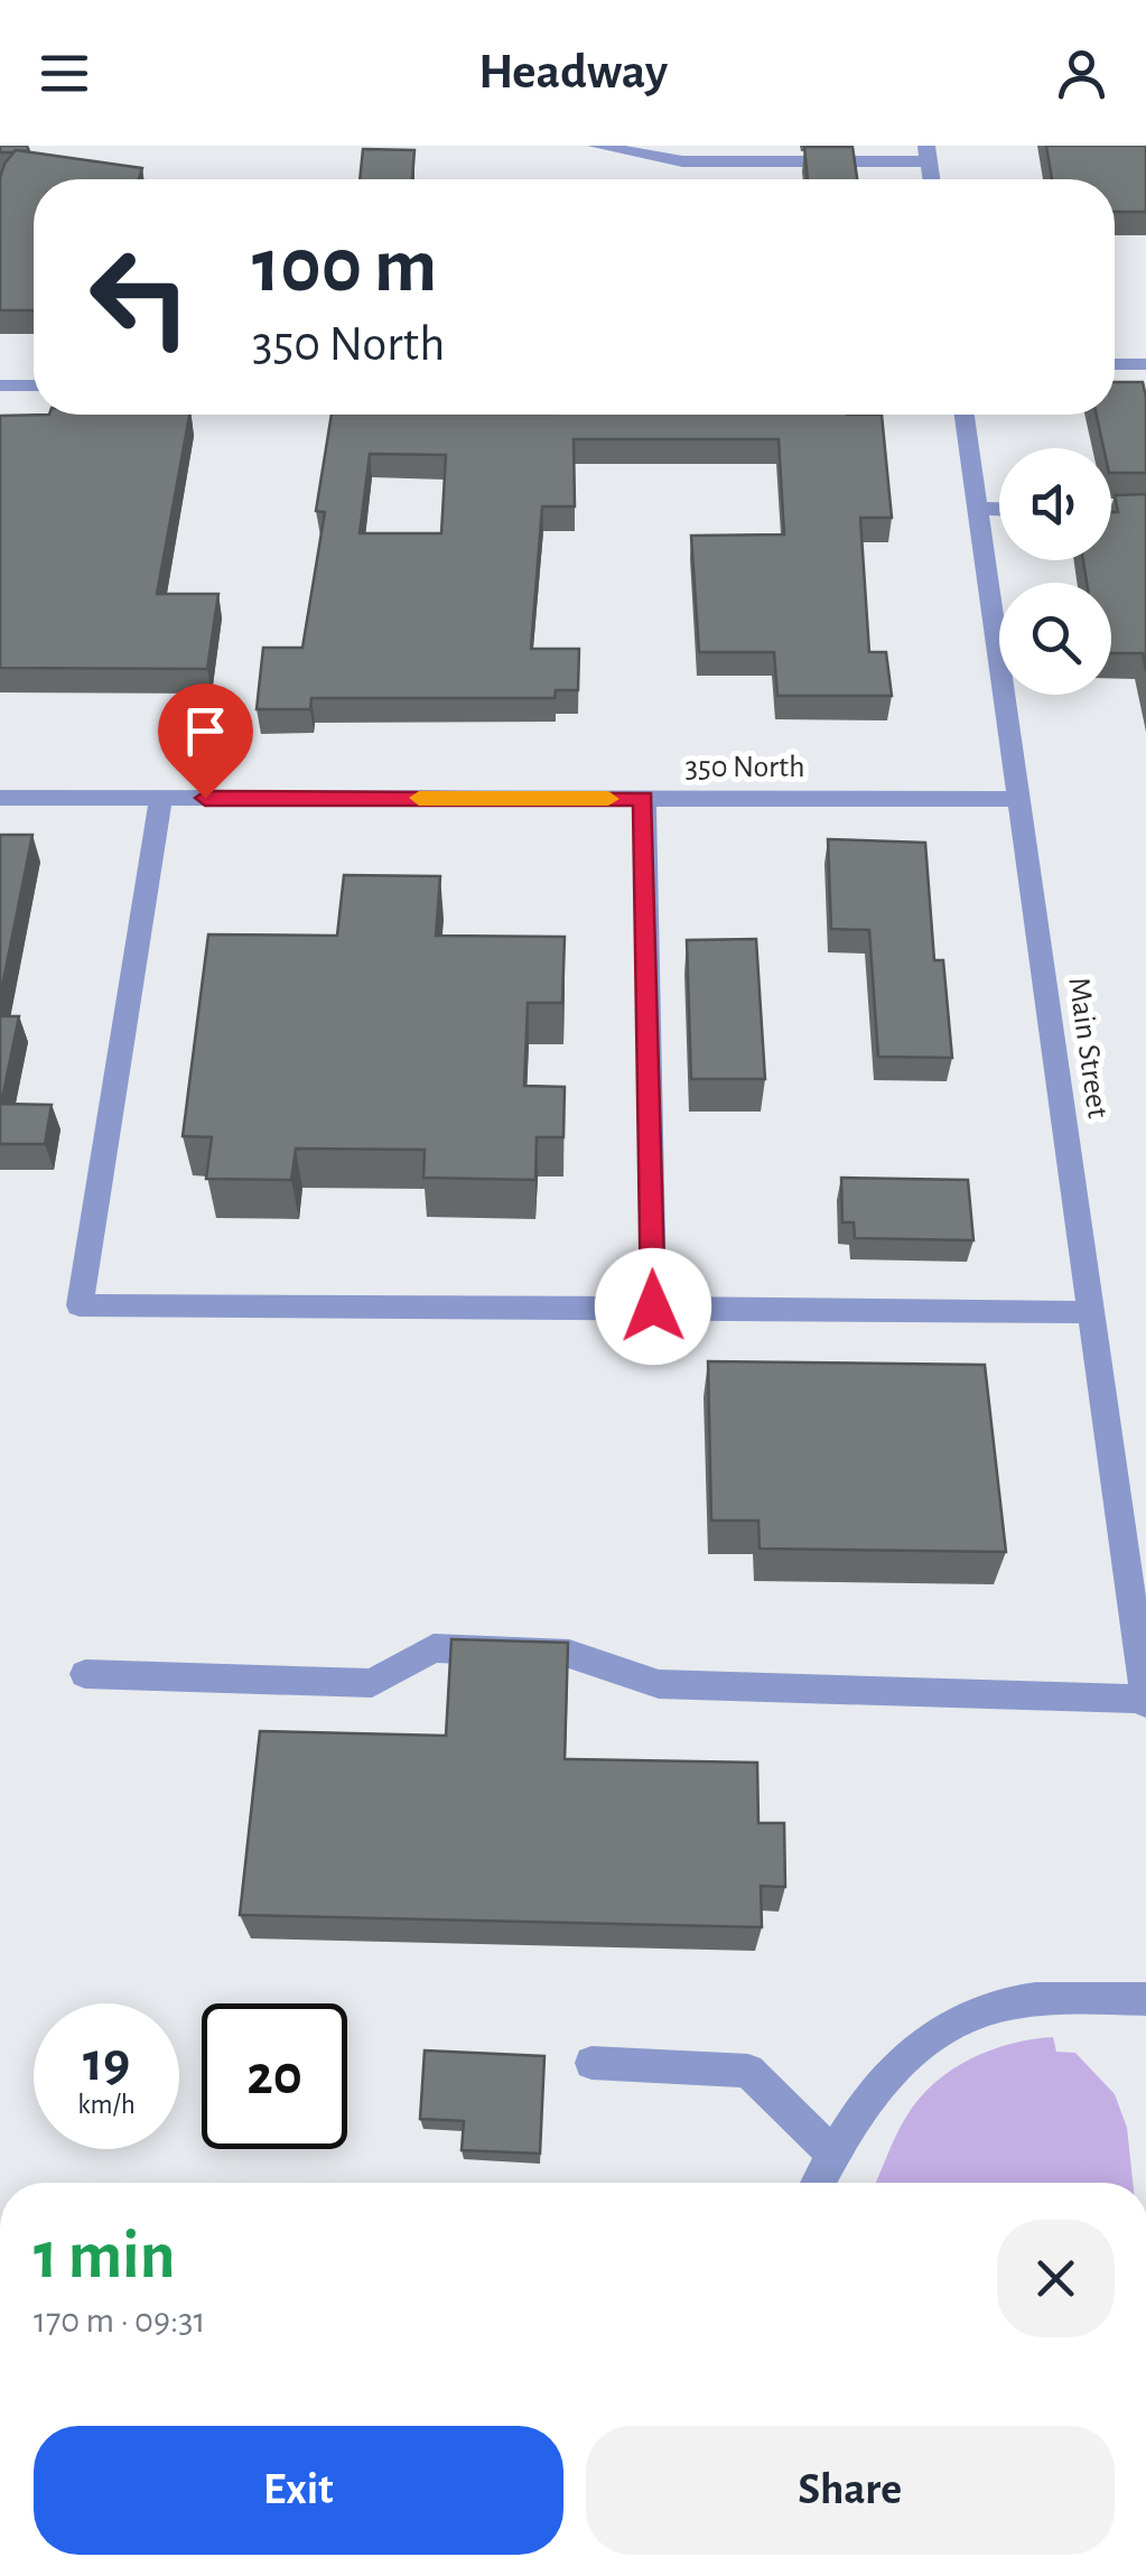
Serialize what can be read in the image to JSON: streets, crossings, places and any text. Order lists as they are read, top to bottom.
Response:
{
  "streets": {
    "street": ["350 North", "Main Street"]
  },
  "crossings": [
    ["350 North", "Main Street"]
  ],
  "page": {
    "header": "Headway",
    "turn": ["100 m", "350 North"],
    "speed": "19 km/h",
    "limit": "20",
    "heading": ["1 min", "170 m · 09:31"],
    "buttons": ["Exit", "Share"]
  }
}
